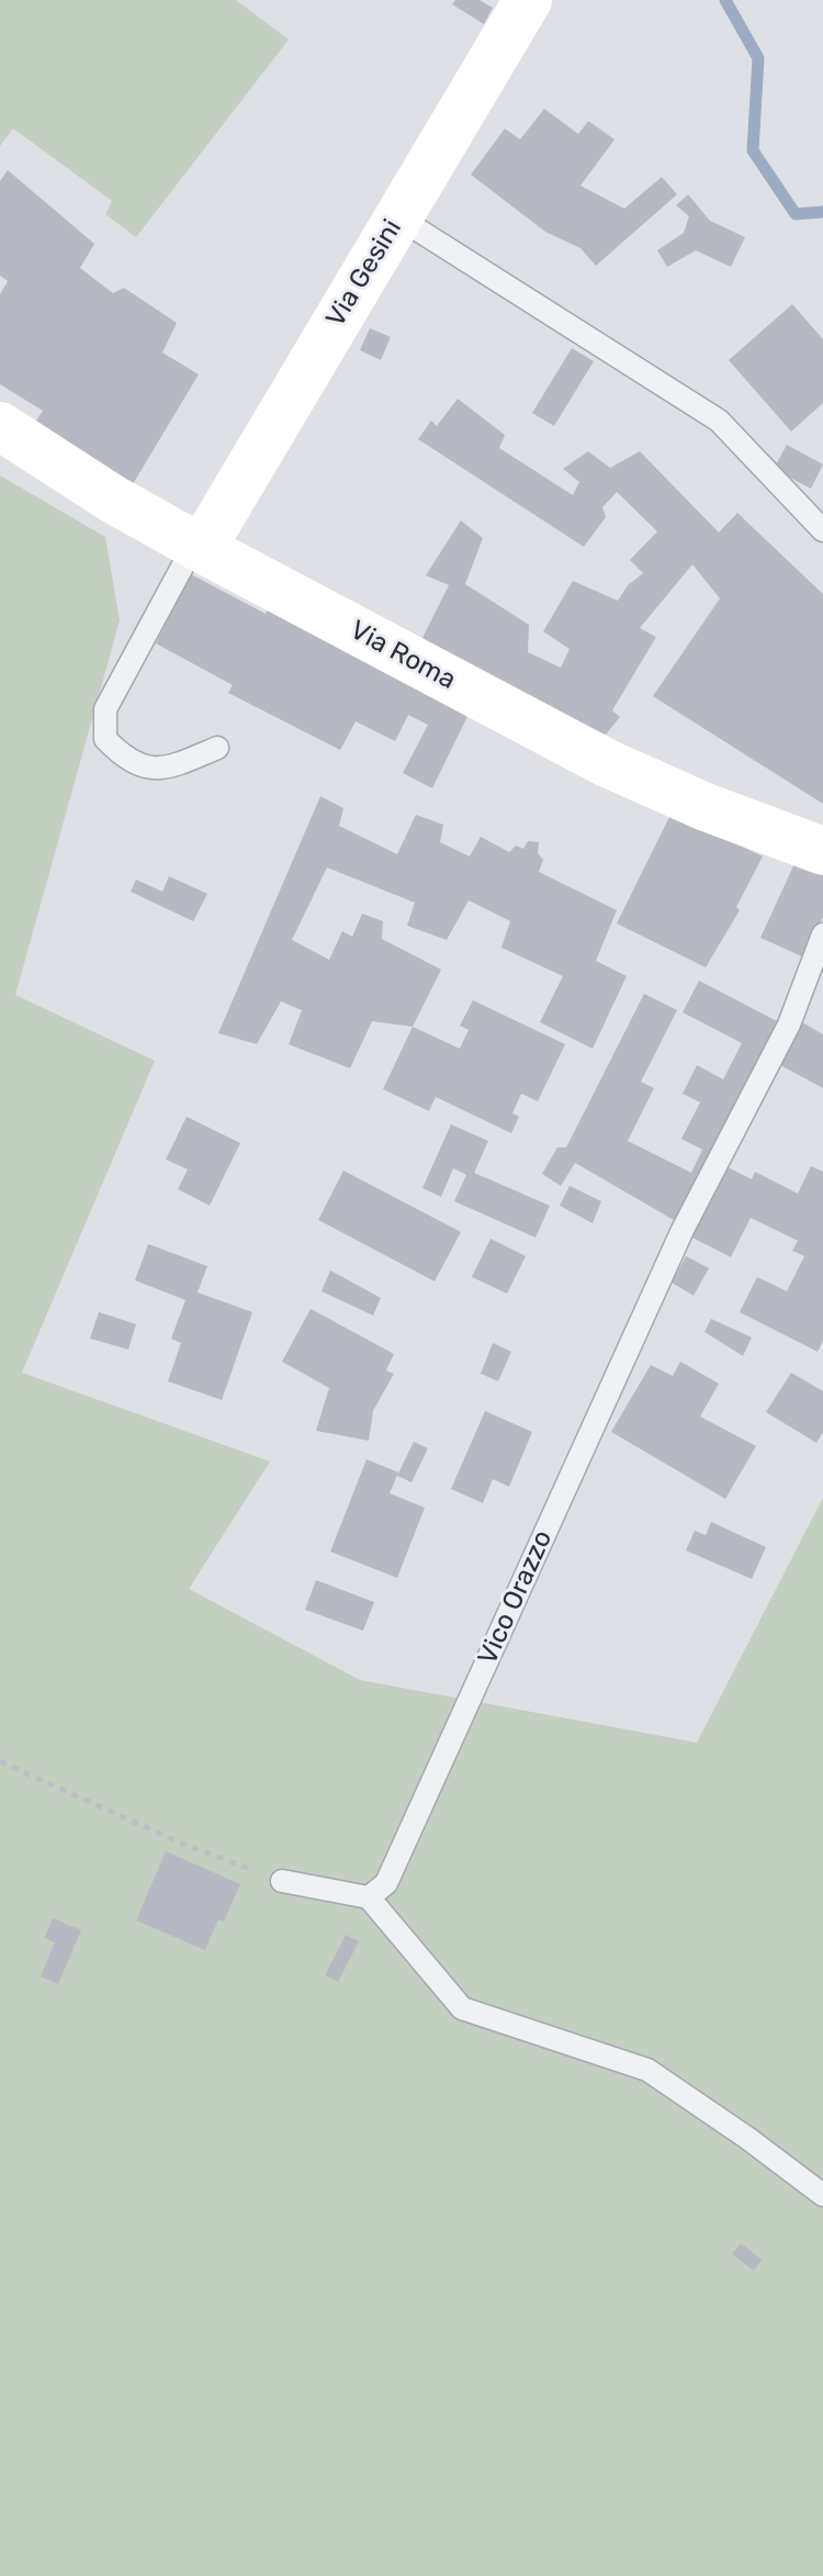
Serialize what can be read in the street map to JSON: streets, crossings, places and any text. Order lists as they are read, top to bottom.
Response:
{
  "streets": {
    "street": ["Via Gesini", "Via Roma"],
    "lane": ["Vico Orazzo"]
  },
  "crossings": [
    ["Via Gesini", "Via Roma"]
  ]
}
